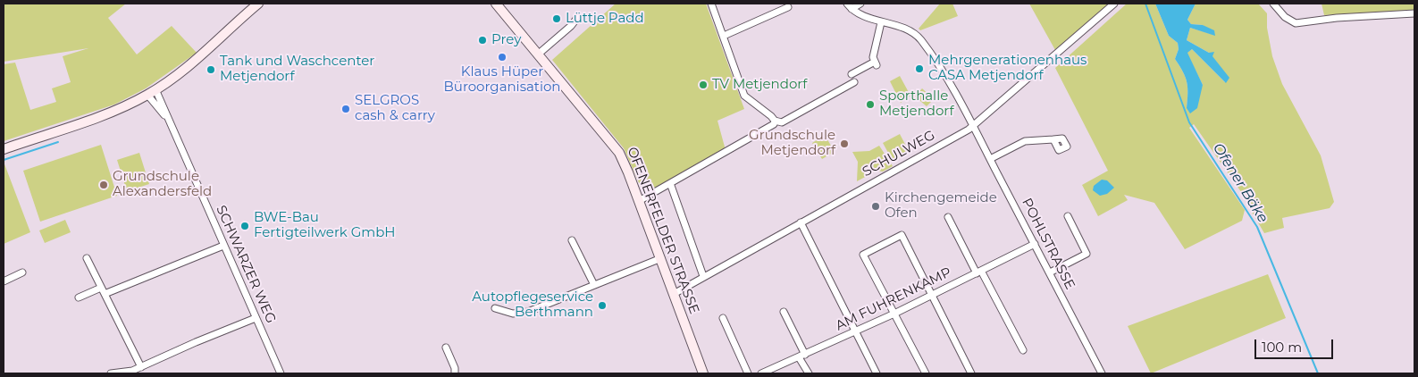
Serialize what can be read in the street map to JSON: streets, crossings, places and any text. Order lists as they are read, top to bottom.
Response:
{
  "streets": {
    "street": [
      "SCHULWEG",
      "OFENERFELDER STRASSE",
      "POHLSTRASSE",
      "SCHWARZER WEG",
      "AM FUHRENKAMP"
    ]
  },
  "crossings": [
    ["SCHULWEG", "OFENERFELDER STRASSE"],
    ["SCHULWEG", "POHLSTRASSE"],
    ["POHLSTRASSE", "AM FUHRENKAMP"]
  ],
  "water": ["Ofener Bäke"],
  "places": [
    "Lüttje Padd",
    "Prey",
    "Klaus Hüper Büroorganisation",
    "Mehrgenerationenhaus CASA Metjendorf",
    "Tank und Waschcenter Metjendorf",
    "TV Metjendorf",
    "Sporthalle Metjendorf",
    "SELGROS cash & carry",
    "Grundschule Metjendorf",
    "Grundschule Alexandersfeld",
    "Kirchengemeide Ofen",
    "BWE-Bau Fertigteilwerk GmbH",
    "Autopflegeservice Berthmann"
  ],
  "scale_bar": "100 m"
}
